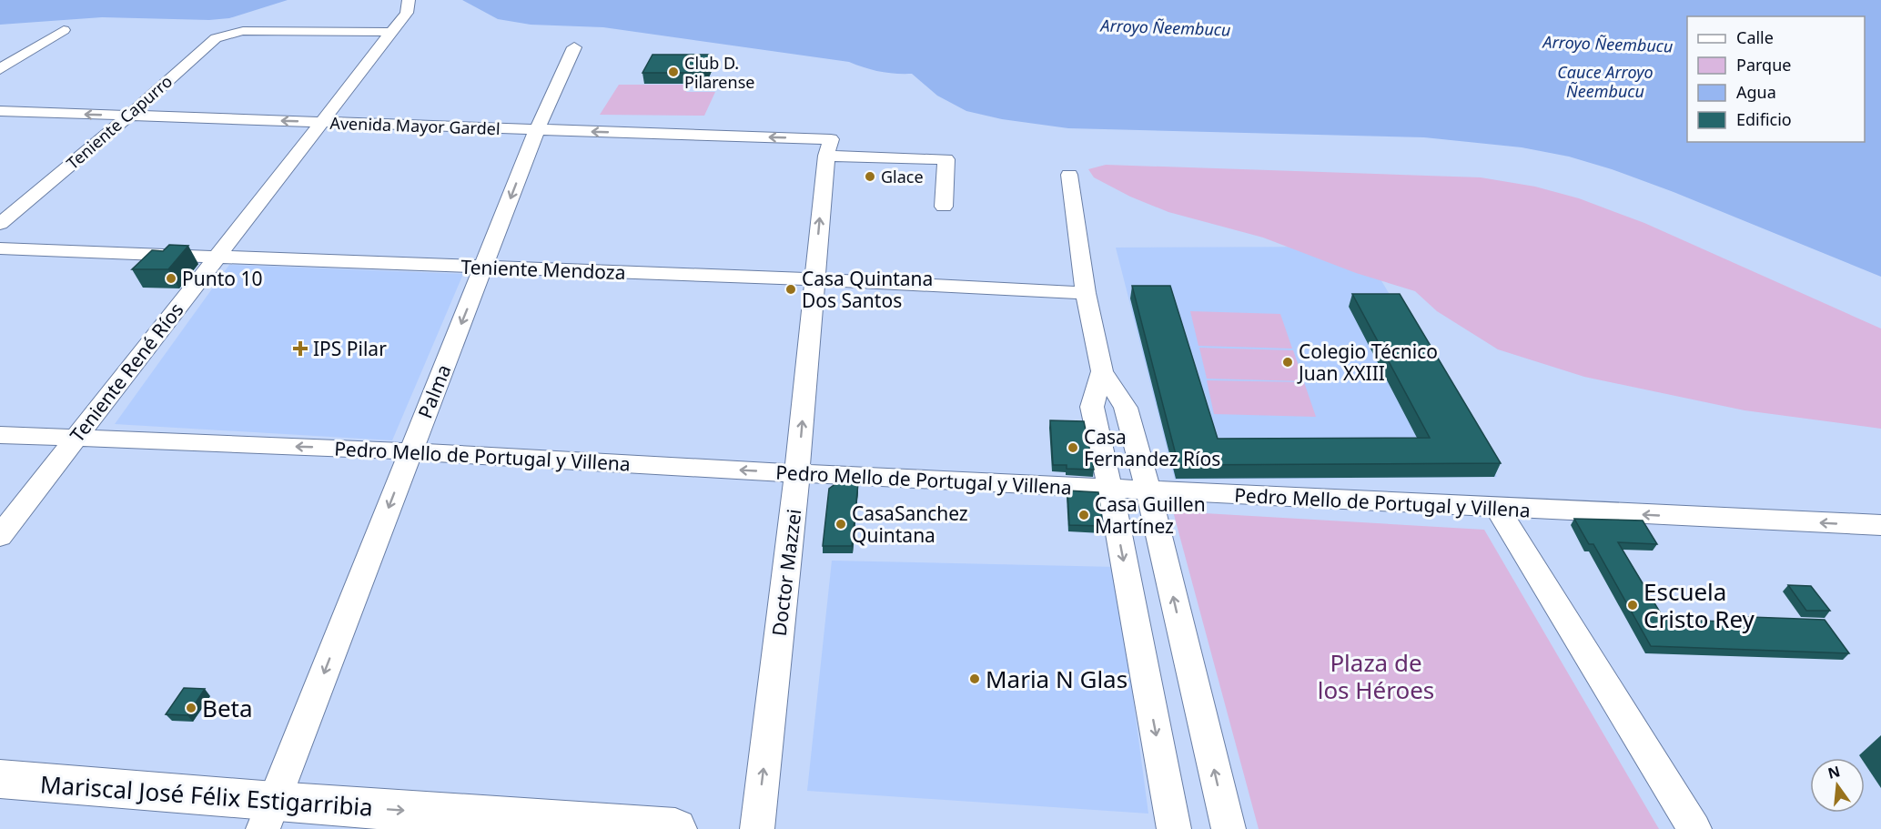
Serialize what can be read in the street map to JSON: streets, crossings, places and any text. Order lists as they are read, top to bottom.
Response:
{
  "streets": {
    "main road": ["Mariscal José Félix Estigarribia"],
    "street": [
      "Teniente Capurro",
      "Avenida Mayor Gardel",
      "Teniente Mendoza",
      "Teniente René Ríos",
      "Palma",
      "Pedro Mello de Portugal y Villena",
      "Doctor Mazzei"
    ]
  },
  "crossings": [
    ["Teniente Capurro", "Avenida Mayor Gardel"],
    ["Teniente Capurro", "Teniente René Ríos"],
    ["Avenida Mayor Gardel", "Teniente René Ríos"],
    ["Avenida Mayor Gardel", "Palma"],
    ["Avenida Mayor Gardel", "Doctor Mazzei"],
    ["Teniente Mendoza", "Teniente René Ríos"],
    ["Teniente Mendoza", "Palma"],
    ["Teniente Mendoza", "Doctor Mazzei"],
    ["Teniente René Ríos", "Pedro Mello de Portugal y Villena"],
    ["Palma", "Pedro Mello de Portugal y Villena"],
    ["Palma", "Mariscal José Félix Estigarribia"],
    ["Pedro Mello de Portugal y Villena", "Doctor Mazzei"]
  ],
  "one_way": [
    "Palma",
    "Pedro Mello de Portugal y Villena",
    "Doctor Mazzei",
    "Mariscal José Félix Estigarribia"
  ],
  "water": ["Arroyo Ñeembucu", "Cauce Arroyo Ñeembucu"],
  "parks": ["Plaza de los Héroes"],
  "places": {
    "other": [
      "Club D. Pilarense",
      "Glace",
      "Punto 10",
      "Casa Quintana Dos Santos",
      "Colegio Técnico Juan XXIII",
      "Casa Fernandez Ríos",
      "Casa Guillen Martínez",
      "CasaSanchez Quintana",
      "Escuela Cristo Rey",
      "Maria N Glas",
      "Beta"
    ],
    "health": ["IPS Pilar"]
  },
  "legend": [
    "Calle",
    "Parque",
    "Agua",
    "Edificio"
  ],
  "north": "top"
}
